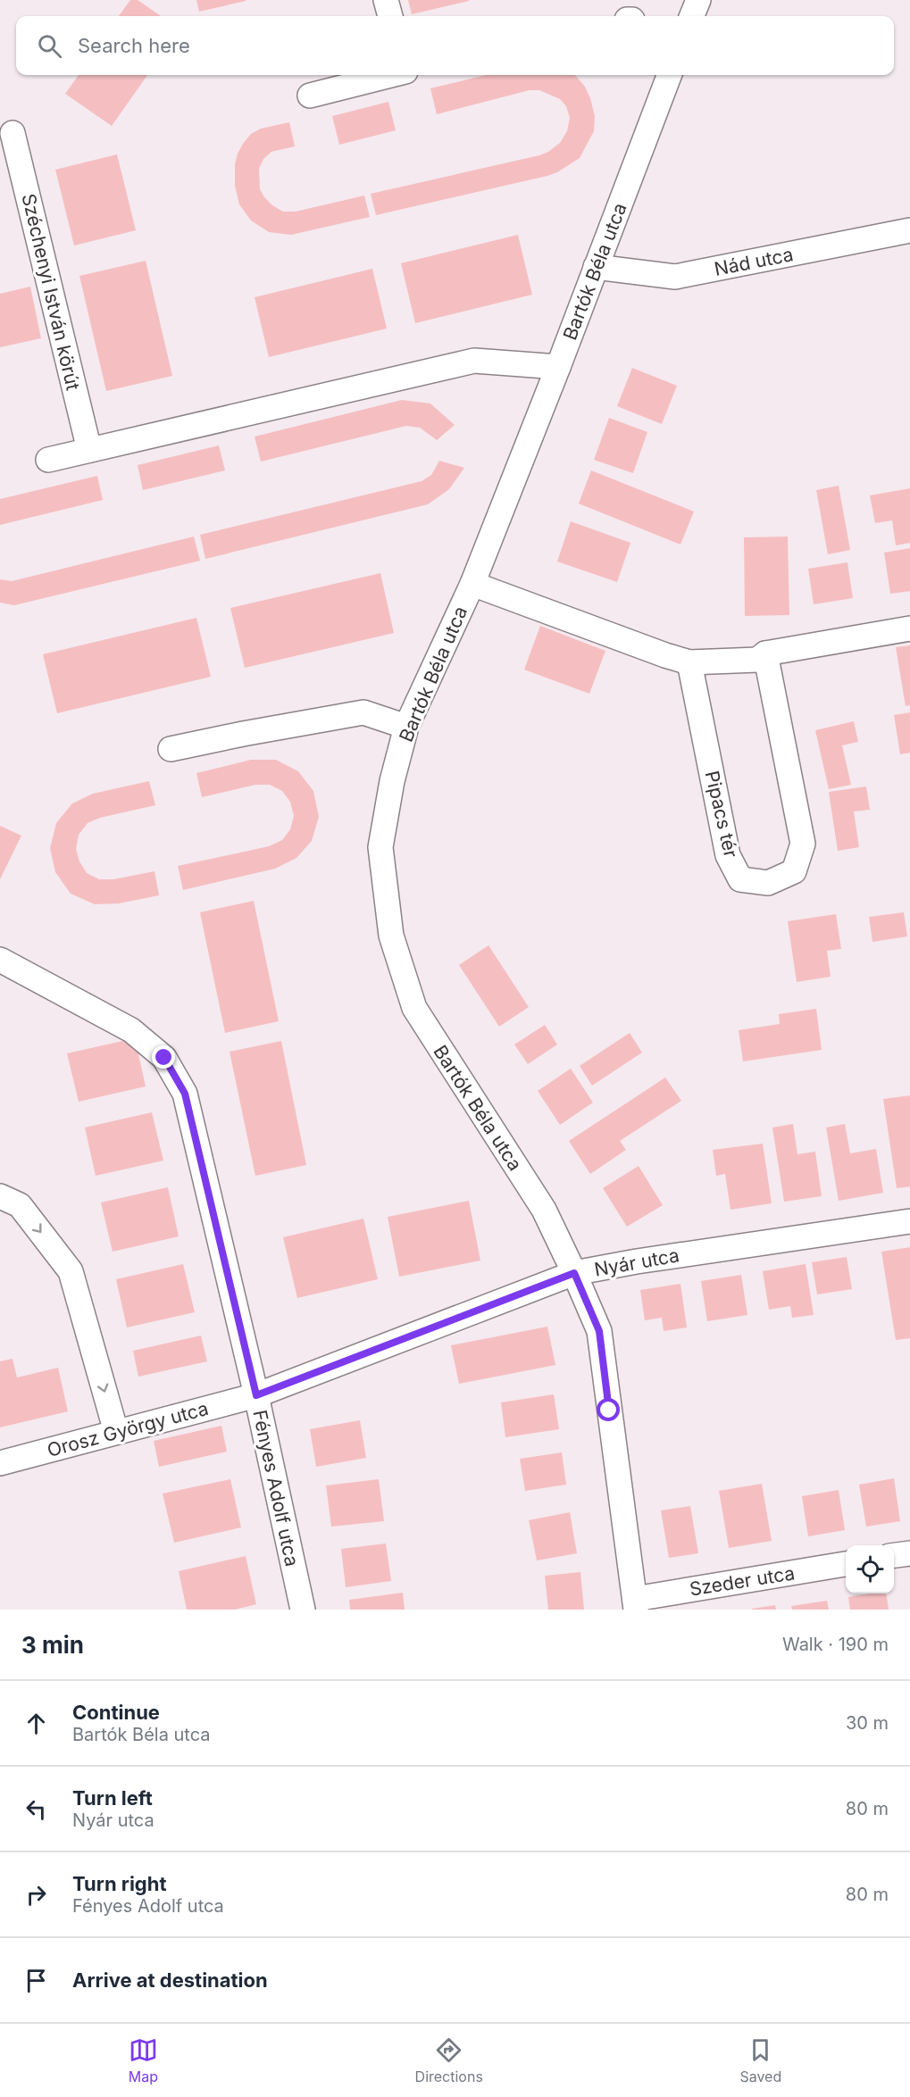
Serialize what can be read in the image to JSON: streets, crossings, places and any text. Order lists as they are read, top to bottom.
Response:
{
  "streets": {
    "street": [
      "Nád utca",
      "Bartók Béla utca",
      "Széchenyi István körút",
      "Pipacs tér",
      "Nyár utca",
      "Orosz György utca",
      "Fényes Adolf utca",
      "Szeder utca"
    ]
  },
  "crossings": [
    ["Nád utca", "Bartók Béla utca"],
    ["Bartók Béla utca", "Nyár utca"],
    ["Bartók Béla utca", "Szeder utca"],
    ["Nyár utca", "Orosz György utca"],
    ["Nyár utca", "Fényes Adolf utca"],
    ["Orosz György utca", "Fényes Adolf utca"]
  ],
  "page": {
    "search": "Search here",
    "heading": ["3 min", "Walk · 190 m"],
    "list": [
      ["Continue", "Bartók Béla utca", "30 m"],
      ["Turn left", "Nyár utca", "80 m"],
      ["Turn right", "Fényes Adolf utca", "80 m"],
      "Arrive at destination"
    ],
    "nav": ["Map", "Directions", "Saved"]
  }
}
